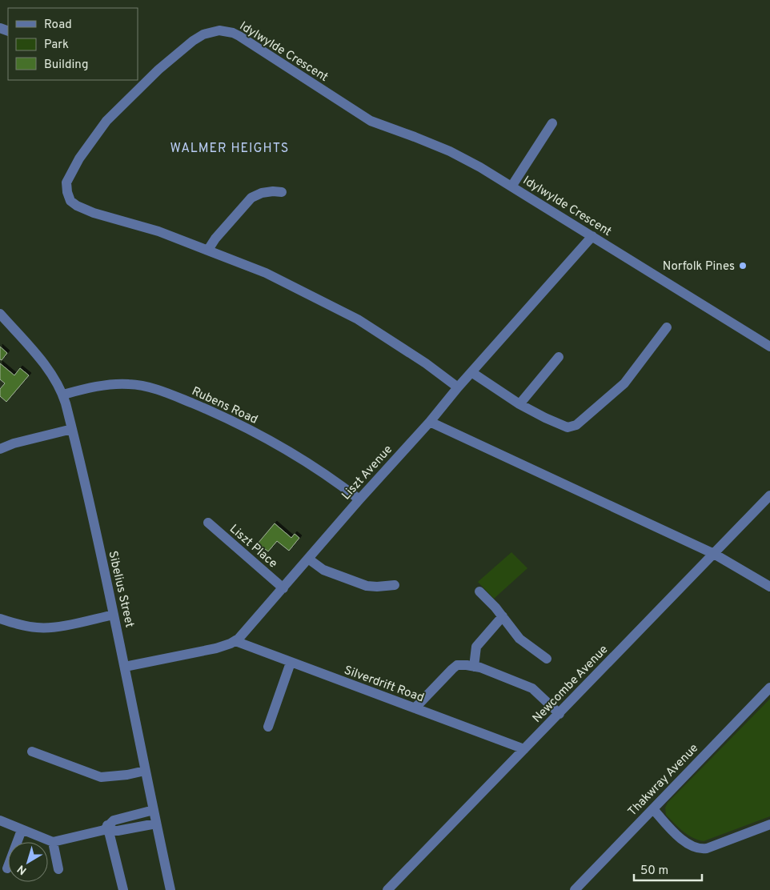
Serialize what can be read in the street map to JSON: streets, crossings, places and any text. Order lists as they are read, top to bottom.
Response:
{
  "streets": {
    "street": [
      "Idylwylde Crescent",
      "Rubens Road",
      "Liszt Avenue",
      "Liszt Place",
      "Sibelius Street",
      "Silverdrift Road",
      "Newcombe Avenue",
      "Thakwray Avenue"
    ]
  },
  "crossings": [
    ["Idylwylde Crescent", "Liszt Avenue"],
    ["Rubens Road", "Liszt Avenue"],
    ["Rubens Road", "Sibelius Street"],
    ["Liszt Avenue", "Liszt Place"],
    ["Liszt Avenue", "Sibelius Street"],
    ["Liszt Avenue", "Silverdrift Road"],
    ["Silverdrift Road", "Newcombe Avenue"]
  ],
  "districts": ["WALMER HEIGHTS"],
  "places": ["Norfolk Pines"],
  "legend": ["Road", "Park", "Building"],
  "scale_bar": "50 m",
  "north": "bottom left"
}
